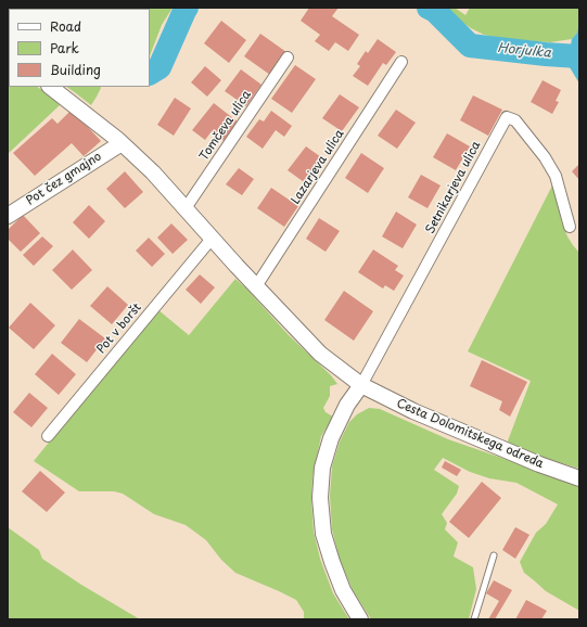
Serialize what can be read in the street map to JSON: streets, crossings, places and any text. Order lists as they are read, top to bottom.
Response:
{
  "streets": {
    "street": [
      "Tomčeva ulica",
      "Lazarjeva ulica",
      "Pot čez gmajno",
      "Setnikarjeva ulica",
      "Pot v boršt",
      "Cesta Dolomitskega odreda"
    ]
  },
  "crossings": [
    ["Tomčeva ulica", "Cesta Dolomitskega odreda"],
    ["Lazarjeva ulica", "Cesta Dolomitskega odreda"],
    ["Pot čez gmajno", "Cesta Dolomitskega odreda"],
    ["Setnikarjeva ulica", "Cesta Dolomitskega odreda"],
    ["Pot v boršt", "Cesta Dolomitskega odreda"]
  ],
  "water": ["Horjulka"],
  "legend": ["Road", "Park", "Building"]
}
